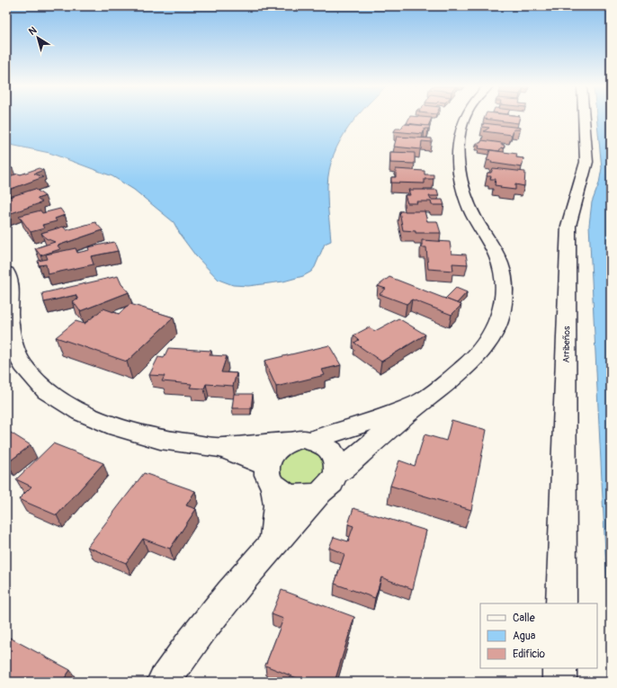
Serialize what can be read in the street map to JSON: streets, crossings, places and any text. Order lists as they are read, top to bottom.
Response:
{
  "streets": {
    "street": ["Arribeños"]
  },
  "legend": ["Calle", "Agua", "Edificio"],
  "north": "top left"
}
